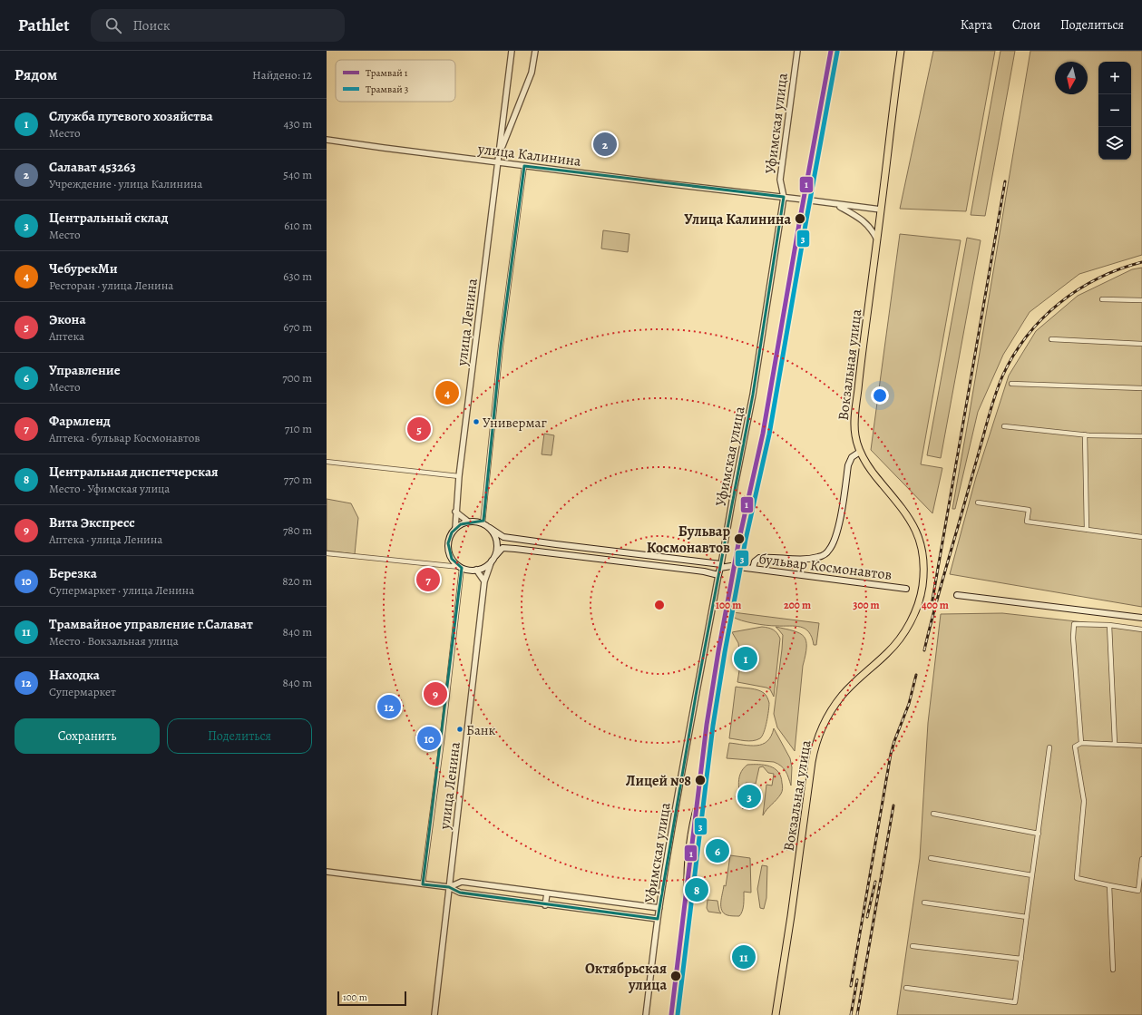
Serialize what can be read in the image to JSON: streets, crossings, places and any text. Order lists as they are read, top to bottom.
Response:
{
  "streets": {
    "main road": [
      "Уфимская улица",
      "улица Ленина",
      "Вокзальная улица",
      "бульвар Космонавтов"
    ],
    "street": ["улица Калинина"]
  },
  "crossings": [
    ["Уфимская улица", "улица Калинина"],
    ["Уфимская улица", "бульвар Космонавтов"],
    ["улица Калинина", "улица Ленина"],
    ["улица Калинина", "Вокзальная улица"],
    ["улица Ленина", "бульвар Космонавтов"]
  ],
  "places": [
    "Улица Калинина",
    "Универмаг",
    "Бульвар Космонавтов",
    "Банк",
    "Лицей №8",
    "Октябрьская улица"
  ],
  "lines": ["tram line 1", "tram line 3"],
  "legend": ["Трамвай 1", "Трамвай 3"],
  "scale_bar": "100 m",
  "north": "bottom",
  "page": {
    "header": "Pathlet",
    "search": "Поиск",
    "nav": ["Карта", "Слои", "Поделиться"],
    "heading": ["Рядом", "Найдено: 12"],
    "map_buttons": ["+", "−"],
    "list": [
      {
        "mark": "1",
        "name": "Служба путевого хозяйства",
        "note": "Место",
        "value": "430 m"
      },
      {
        "mark": "2",
        "name": "Салават 453263",
        "note": "Учреждение · улица Калинина",
        "value": "540 m"
      },
      {
        "mark": "3",
        "name": "Центральный склад",
        "note": "Место",
        "value": "610 m"
      },
      {
        "mark": "4",
        "name": "ЧебурекМи",
        "note": "Ресторан · улица Ленина",
        "value": "630 m"
      },
      {
        "mark": "5",
        "name": "Экона",
        "note": "Аптека",
        "value": "670 m"
      },
      {
        "mark": "6",
        "name": "Управление",
        "note": "Место",
        "value": "700 m"
      },
      {
        "mark": "7",
        "name": "Фармленд",
        "note": "Аптека · бульвар Космонавтов",
        "value": "710 m"
      },
      {
        "mark": "8",
        "name": "Центральная диспетчерская",
        "note": "Место · Уфимская улица",
        "value": "770 m"
      },
      {
        "mark": "9",
        "name": "Вита Экспресс",
        "note": "Аптека · улица Ленина",
        "value": "780 m"
      },
      {
        "mark": "10",
        "name": "Березка",
        "note": "Супермаркет · улица Ленина",
        "value": "820 m"
      },
      {
        "mark": "11",
        "name": "Трамвайное управление г.Салават",
        "note": "Место · Вокзальная улица",
        "value": "840 m"
      },
      {
        "mark": "12",
        "name": "Находка",
        "note": "Супермаркет",
        "value": "840 m"
      }
    ],
    "pins": [
      "2",
      "4",
      "5",
      "7",
      "1",
      "9",
      "12",
      "10",
      "3",
      "6",
      "8",
      "11"
    ],
    "buttons": ["Сохранить", "Поделиться"],
    "scale": "100 m"
  },
  "rings": [
    "100 m",
    "200 m",
    "300 m",
    "400 m"
  ]
}
